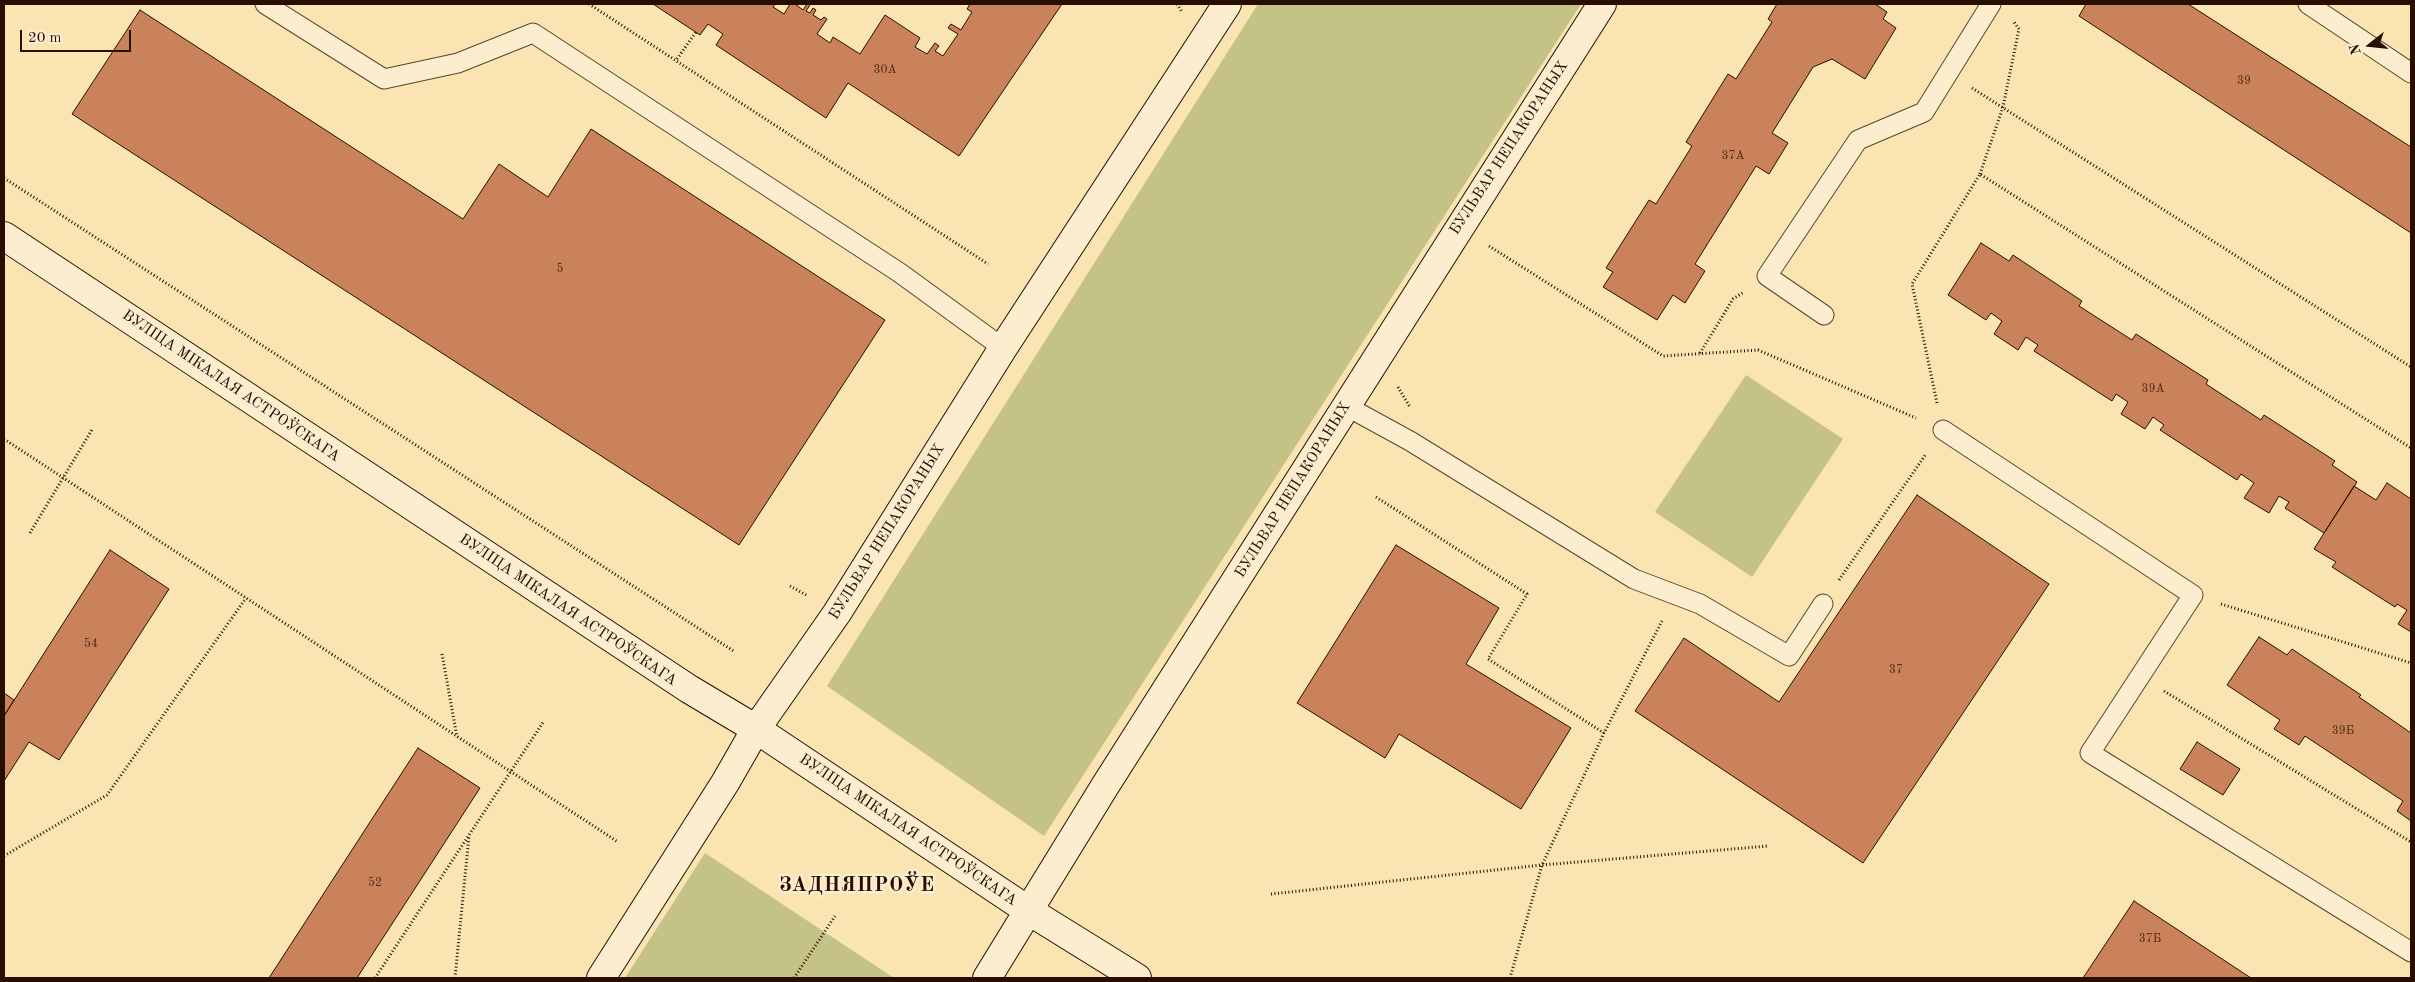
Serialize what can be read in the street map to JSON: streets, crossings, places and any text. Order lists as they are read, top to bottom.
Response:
{
  "streets": {
    "main road": ["БУЛЬВАР НЕПАКОРАНЫХ", "ВУЛІЦА МІКАЛАЯ АСТРОЎСКАГА"]
  },
  "crossings": [
    ["БУЛЬВАР НЕПАКОРАНЫХ", "ВУЛІЦА МІКАЛАЯ АСТРОЎСКАГА"]
  ],
  "districts": ["ЗАДНЯПРОЎЕ"],
  "house_numbers": [
    "30А",
    "39",
    "37А",
    "5",
    "39А",
    "54",
    "37",
    "39Б",
    "52",
    "37Б"
  ],
  "scale_bar": "20 m",
  "north": "left"
}
